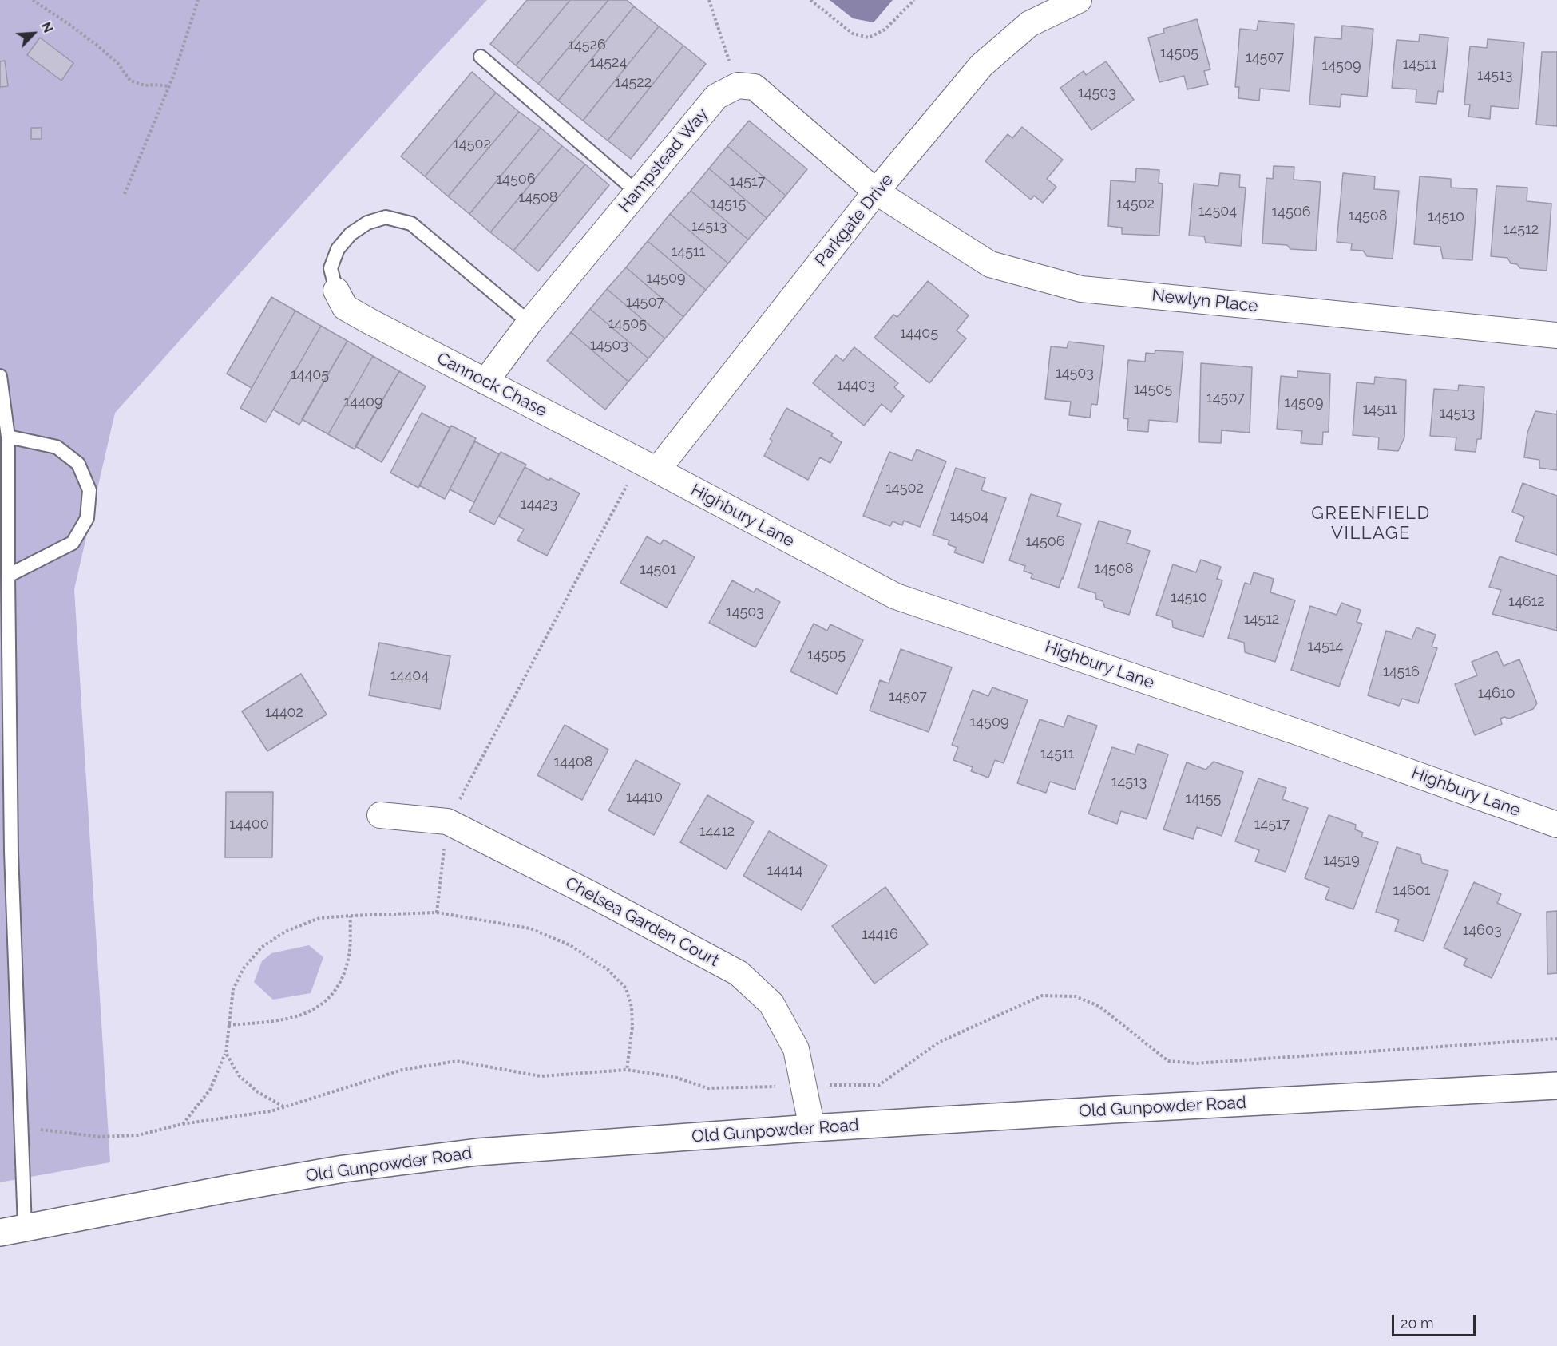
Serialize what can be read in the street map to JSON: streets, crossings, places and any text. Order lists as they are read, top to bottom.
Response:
{
  "streets": {
    "main road": ["Old Gunpowder Road"],
    "street": [
      "Hampstead Way",
      "Parkgate Drive",
      "Newlyn Place",
      "Cannock Chase",
      "Highbury Lane",
      "Chelsea Garden Court"
    ]
  },
  "crossings": [
    ["Hampstead Way", "Cannock Chase"],
    ["Parkgate Drive", "Newlyn Place"],
    ["Parkgate Drive", "Cannock Chase"],
    ["Parkgate Drive", "Highbury Lane"],
    ["Cannock Chase", "Highbury Lane"],
    ["Chelsea Garden Court", "Old Gunpowder Road"]
  ],
  "districts": ["GREENFIELD VILLAGE"],
  "house_numbers": [
    "14526",
    "14505",
    "14507",
    "14524",
    "14511",
    "14509",
    "14513",
    "14522",
    "14503",
    "14502",
    "14506",
    "14517",
    "14508",
    "14515",
    "14502",
    "14504",
    "14506",
    "14508",
    "14510",
    "14513",
    "14512",
    "14511",
    "14509",
    "14507",
    "14505",
    "14405",
    "14503",
    "14503",
    "14405",
    "14403",
    "14505",
    "14507",
    "14409",
    "14509",
    "14511",
    "14513",
    "14502",
    "14423",
    "14504",
    "14506",
    "14508",
    "14501",
    "14510",
    "14612",
    "14503",
    "14512",
    "14514",
    "14505",
    "14516",
    "14404",
    "14610",
    "14507",
    "14402",
    "14509",
    "14511",
    "14408",
    "14513",
    "14410",
    "14155",
    "14400",
    "14517",
    "14412",
    "14519",
    "14414",
    "14601",
    "14603",
    "14416"
  ],
  "scale_bar": "20 m",
  "north": "top right"
}
